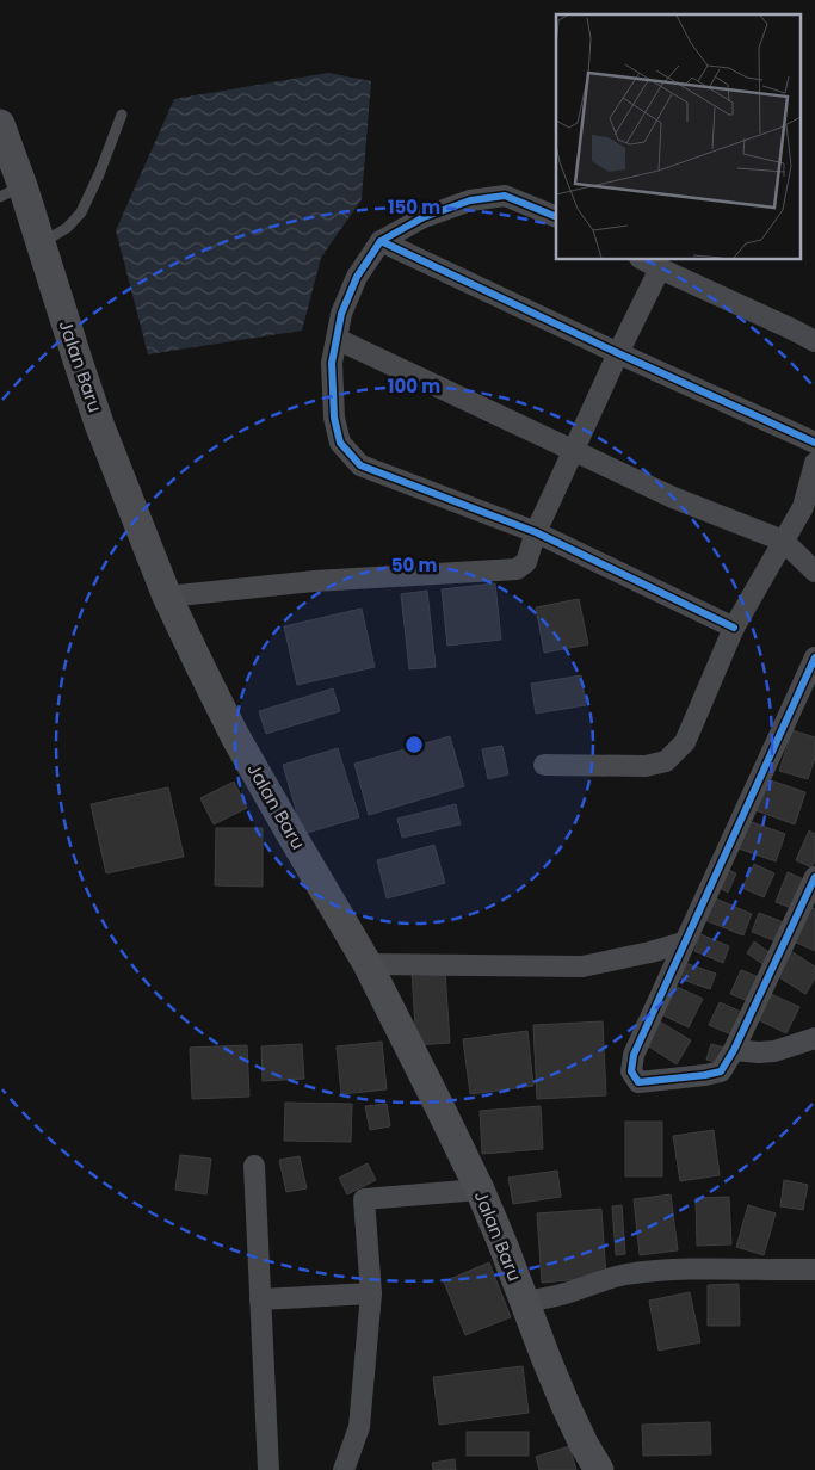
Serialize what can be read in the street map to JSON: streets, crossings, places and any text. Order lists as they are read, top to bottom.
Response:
{
  "streets": {
    "main road": ["Jalan Baru"]
  },
  "rings": ["150 m", "100 m", "50 m"]
}
